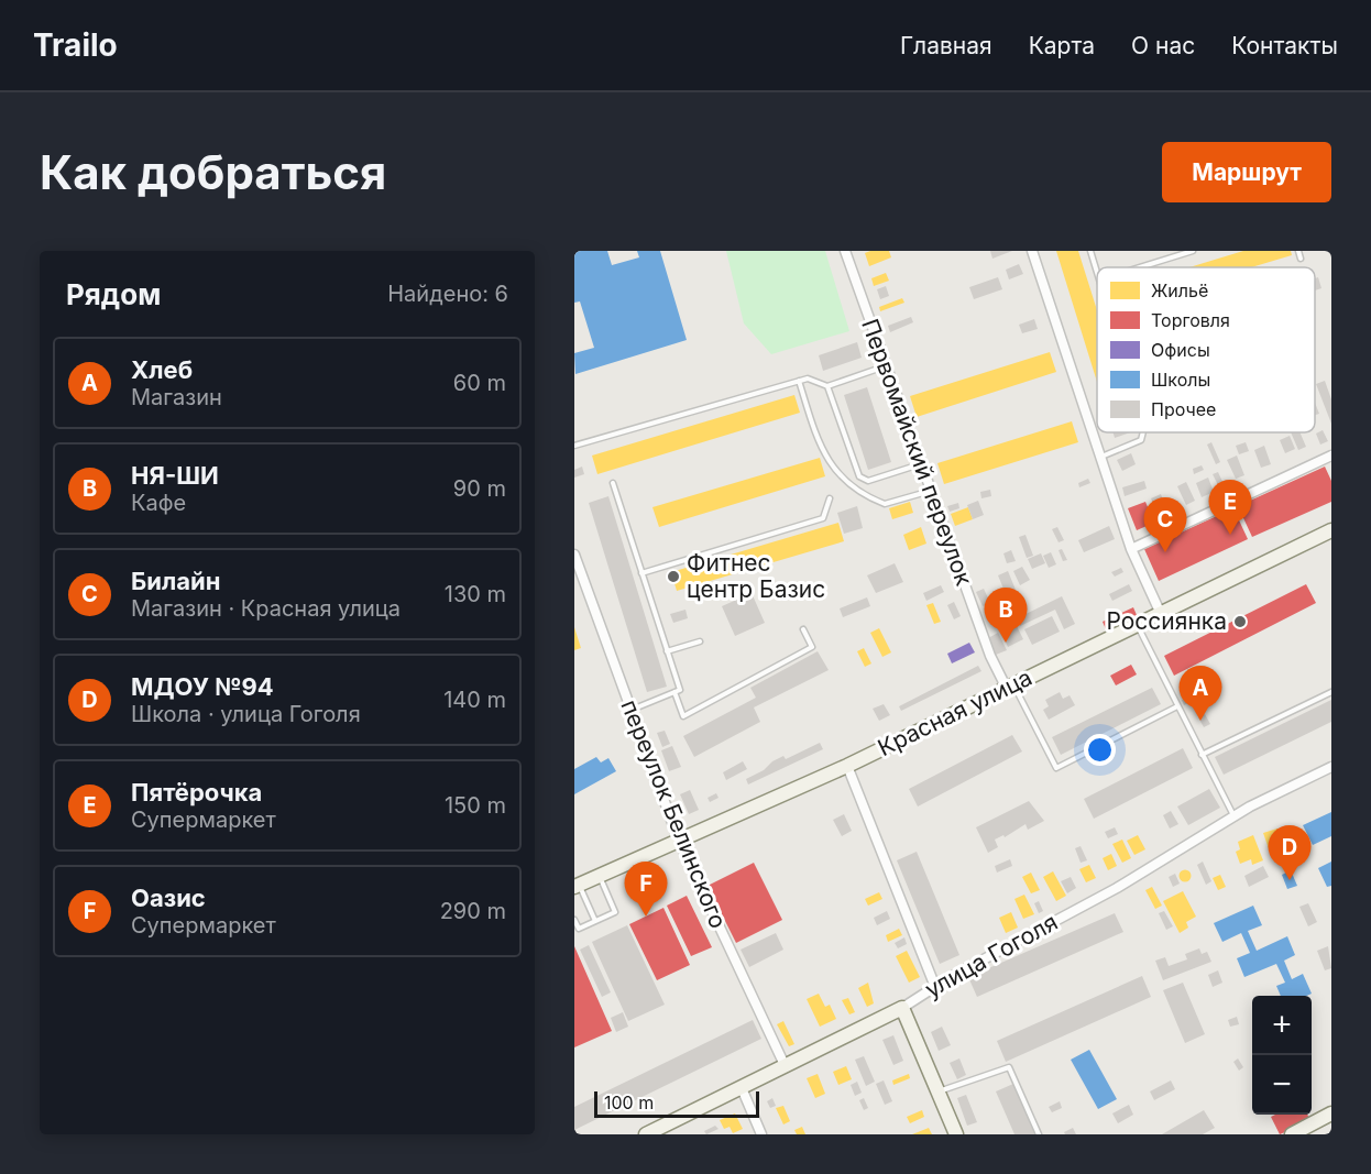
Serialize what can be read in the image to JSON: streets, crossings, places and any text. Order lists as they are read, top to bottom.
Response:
{
  "streets": {
    "main road": ["Красная улица", "улица Гоголя"],
    "street": ["Первомайский переулок", "переулок Белинского"]
  },
  "crossings": [
    ["Первомайский переулок", "Красная улица"],
    ["Красная улица", "переулок Белинского"],
    ["переулок Белинского", "улица Гоголя"]
  ],
  "places": ["Фитнес центр Базис", "Россиянка"],
  "legend": [
    "Жильё",
    "Торговля",
    "Офисы",
    "Школы",
    "Прочее"
  ],
  "scale_bar": "100 m",
  "page": {
    "header": "Trailo",
    "nav": [
      "Главная",
      "Карта",
      "О нас",
      "Контакты"
    ],
    "buttons": "Маршрут",
    "title": "Как добраться",
    "heading": ["Рядом", "Найдено: 6"],
    "list": [
      {
        "mark": "A",
        "name": "Хлеб",
        "note": "Магазин",
        "value": "60 m"
      },
      {
        "mark": "B",
        "name": "НЯ-ШИ",
        "note": "Кафе",
        "value": "90 m"
      },
      {
        "mark": "C",
        "name": "Билайн",
        "note": "Магазин · Красная улица",
        "value": "130 m"
      },
      {
        "mark": "D",
        "name": "МДОУ №94",
        "note": "Школа · улица Гоголя",
        "value": "140 m"
      },
      {
        "mark": "E",
        "name": "Пятёрочка",
        "note": "Супермаркет",
        "value": "150 m"
      },
      {
        "mark": "F",
        "name": "Оазис",
        "note": "Супермаркет",
        "value": "290 m"
      }
    ],
    "pins": [
      "E",
      "C",
      "B",
      "A",
      "D",
      "F"
    ],
    "map_buttons": ["+", "−"],
    "scale": "100 m"
  }
}
